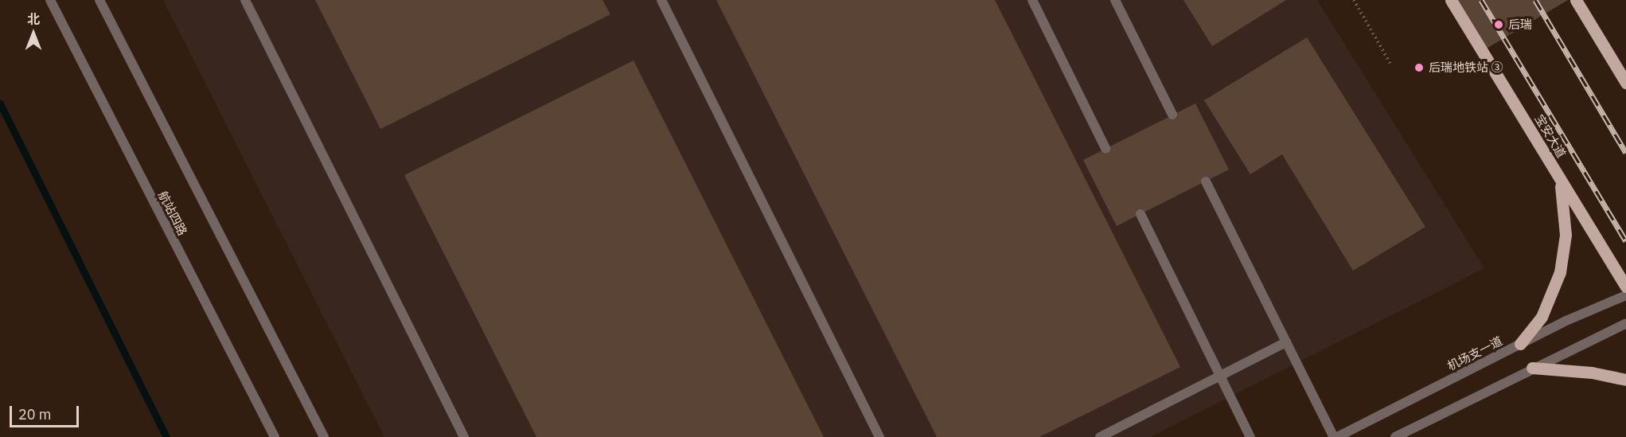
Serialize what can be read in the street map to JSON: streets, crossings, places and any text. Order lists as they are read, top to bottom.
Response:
{
  "streets": {
    "main road": ["宝安大道"],
    "street": ["航站四路", "机场支一道"]
  },
  "places": ["后瑞", "后瑞地铁站 ③"],
  "scale_bar": "20 m",
  "north": "top"
}
